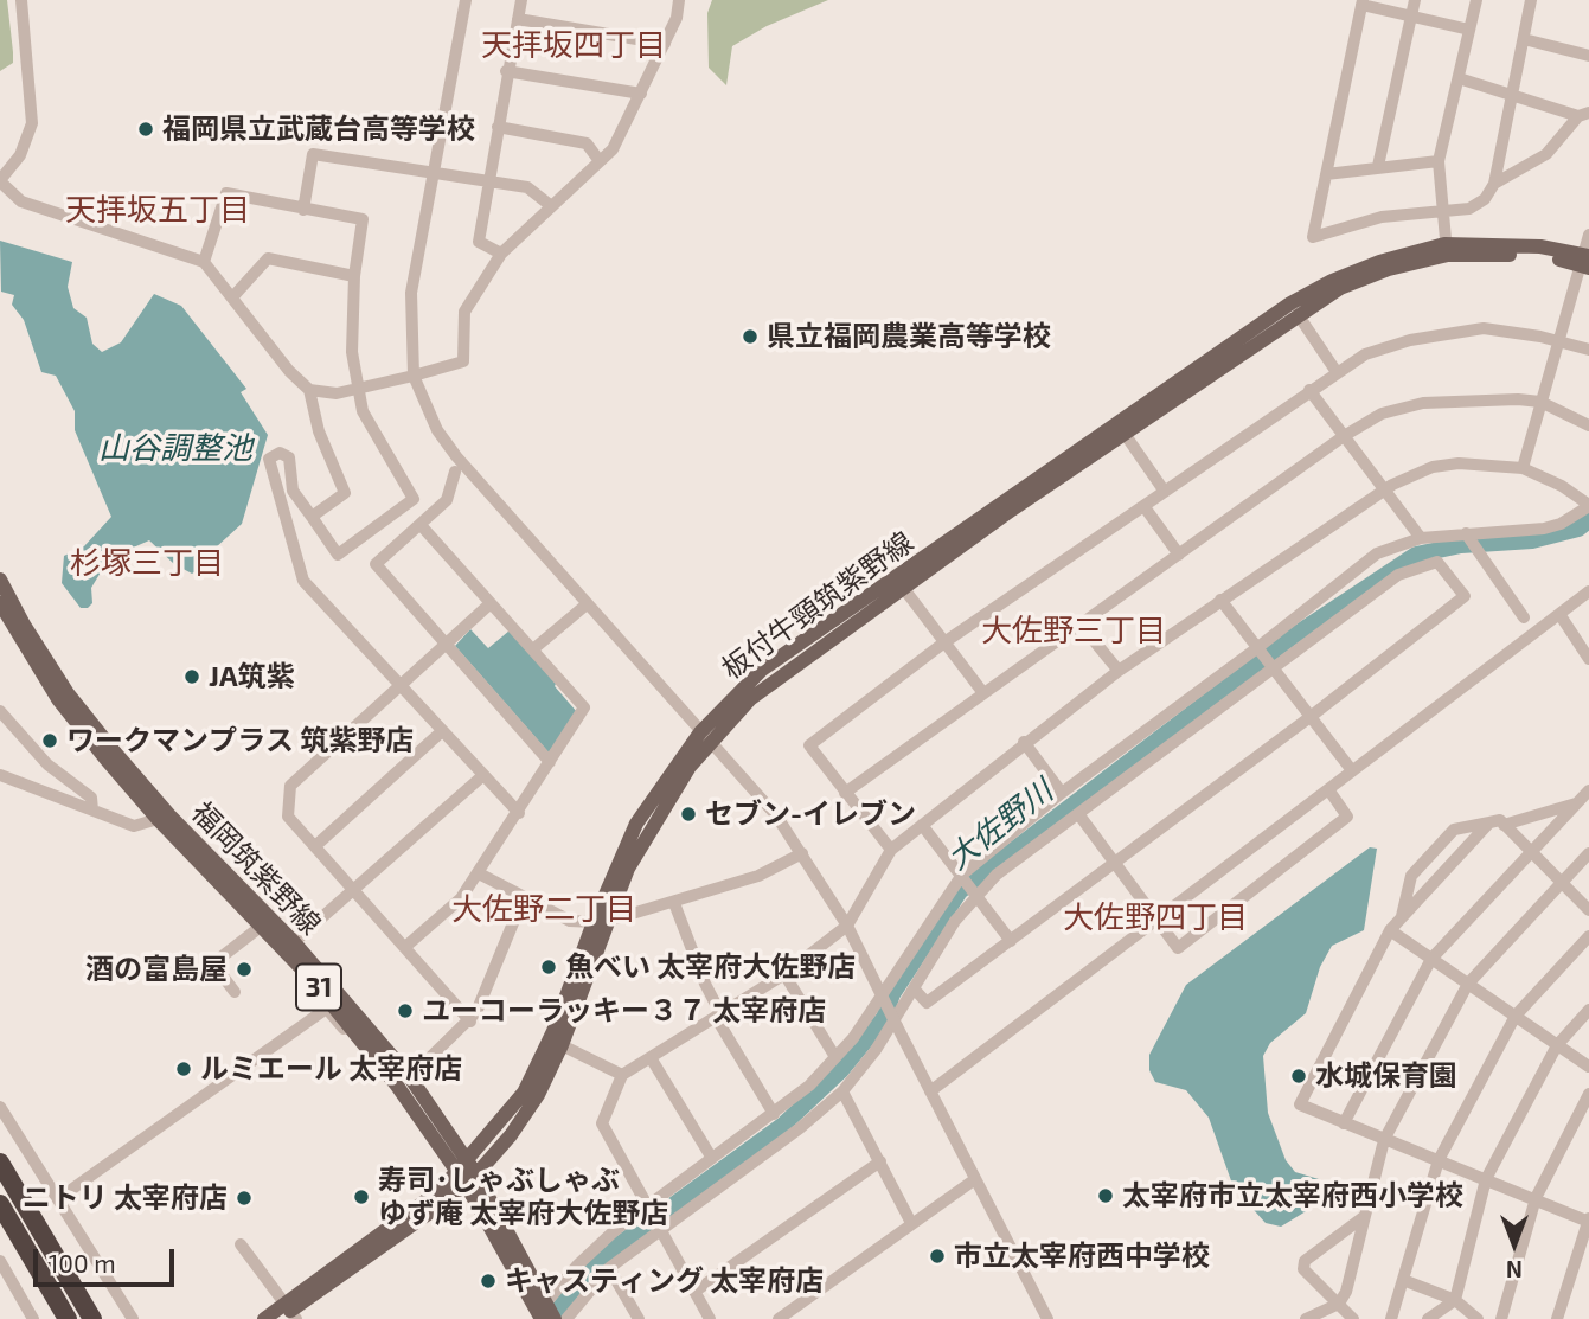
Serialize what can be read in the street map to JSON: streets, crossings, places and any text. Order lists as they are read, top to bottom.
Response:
{
  "streets": {
    "main road": ["板付牛頸筑紫野線", "福岡筑紫野線", "31"]
  },
  "crossings": [
    ["板付牛頸筑紫野線", "福岡筑紫野線"]
  ],
  "districts": [
    "天拝坂四丁目",
    "天拝坂五丁目",
    "杉塚三丁目",
    "大佐野三丁目",
    "大佐野二丁目",
    "大佐野四丁目"
  ],
  "water": ["山谷調整池", "大佐野川"],
  "places": [
    "福岡県立武蔵台高等学校",
    "県立福岡農業高等学校",
    "JA筑紫",
    "ワークマンプラス 筑紫野店",
    "セブン-イレブン",
    "魚べい 太宰府大佐野店",
    "酒の富島屋",
    "ユーコーラッキー３７ 太宰府店",
    "ルミエール 太宰府店",
    "水城保育園",
    "太宰府市立太宰府西小学校",
    "寿司･しゃぶしゃぶ ゆず庵 太宰府大佐野店",
    "ニトリ 太宰府店",
    "市立太宰府西中学校",
    "キャスティング 太宰府店"
  ],
  "scale_bar": "100 m",
  "north": "bottom"
}
